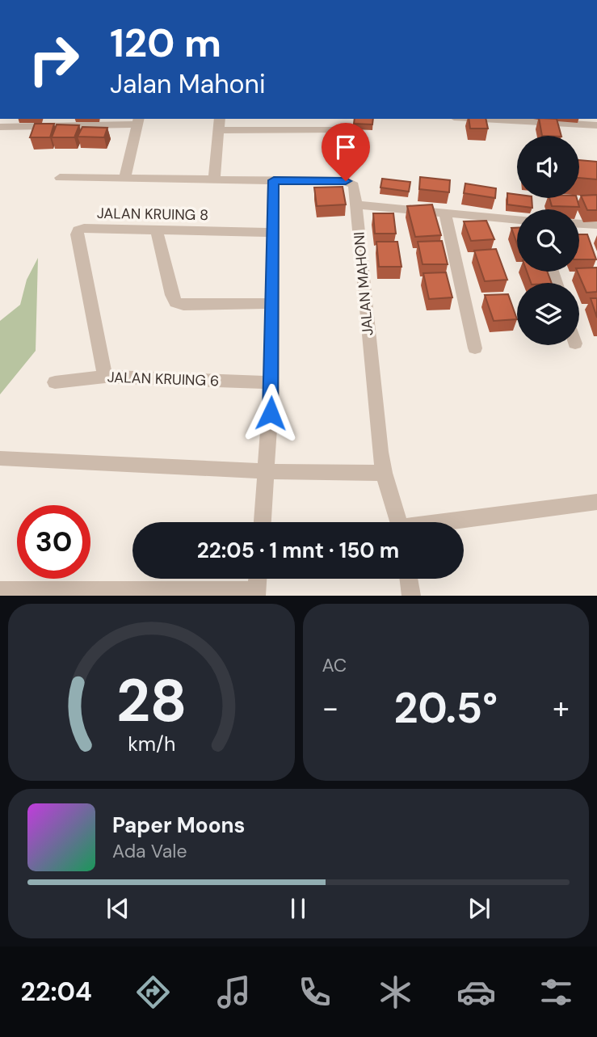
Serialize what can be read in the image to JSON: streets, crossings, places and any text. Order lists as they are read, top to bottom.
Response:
{
  "streets": {
    "street": ["JALAN KRUING 8", "JALAN MAHONI", "JALAN KRUING 6"]
  },
  "crossings": [
    ["JALAN KRUING 8", "JALAN KRUING 6"]
  ],
  "page": {
    "turn": ["120 m", "Jalan Mahoni"],
    "limit": "30",
    "trip": "22:05 · 1 mnt · 150 m",
    "tile": "AC",
    "heat": ["−", "20.5°", "+"],
    "song": ["Paper Moons", "Ada Vale"],
    "tabs": "22:04",
    "gauge": ["28", "km/h"]
  }
}
